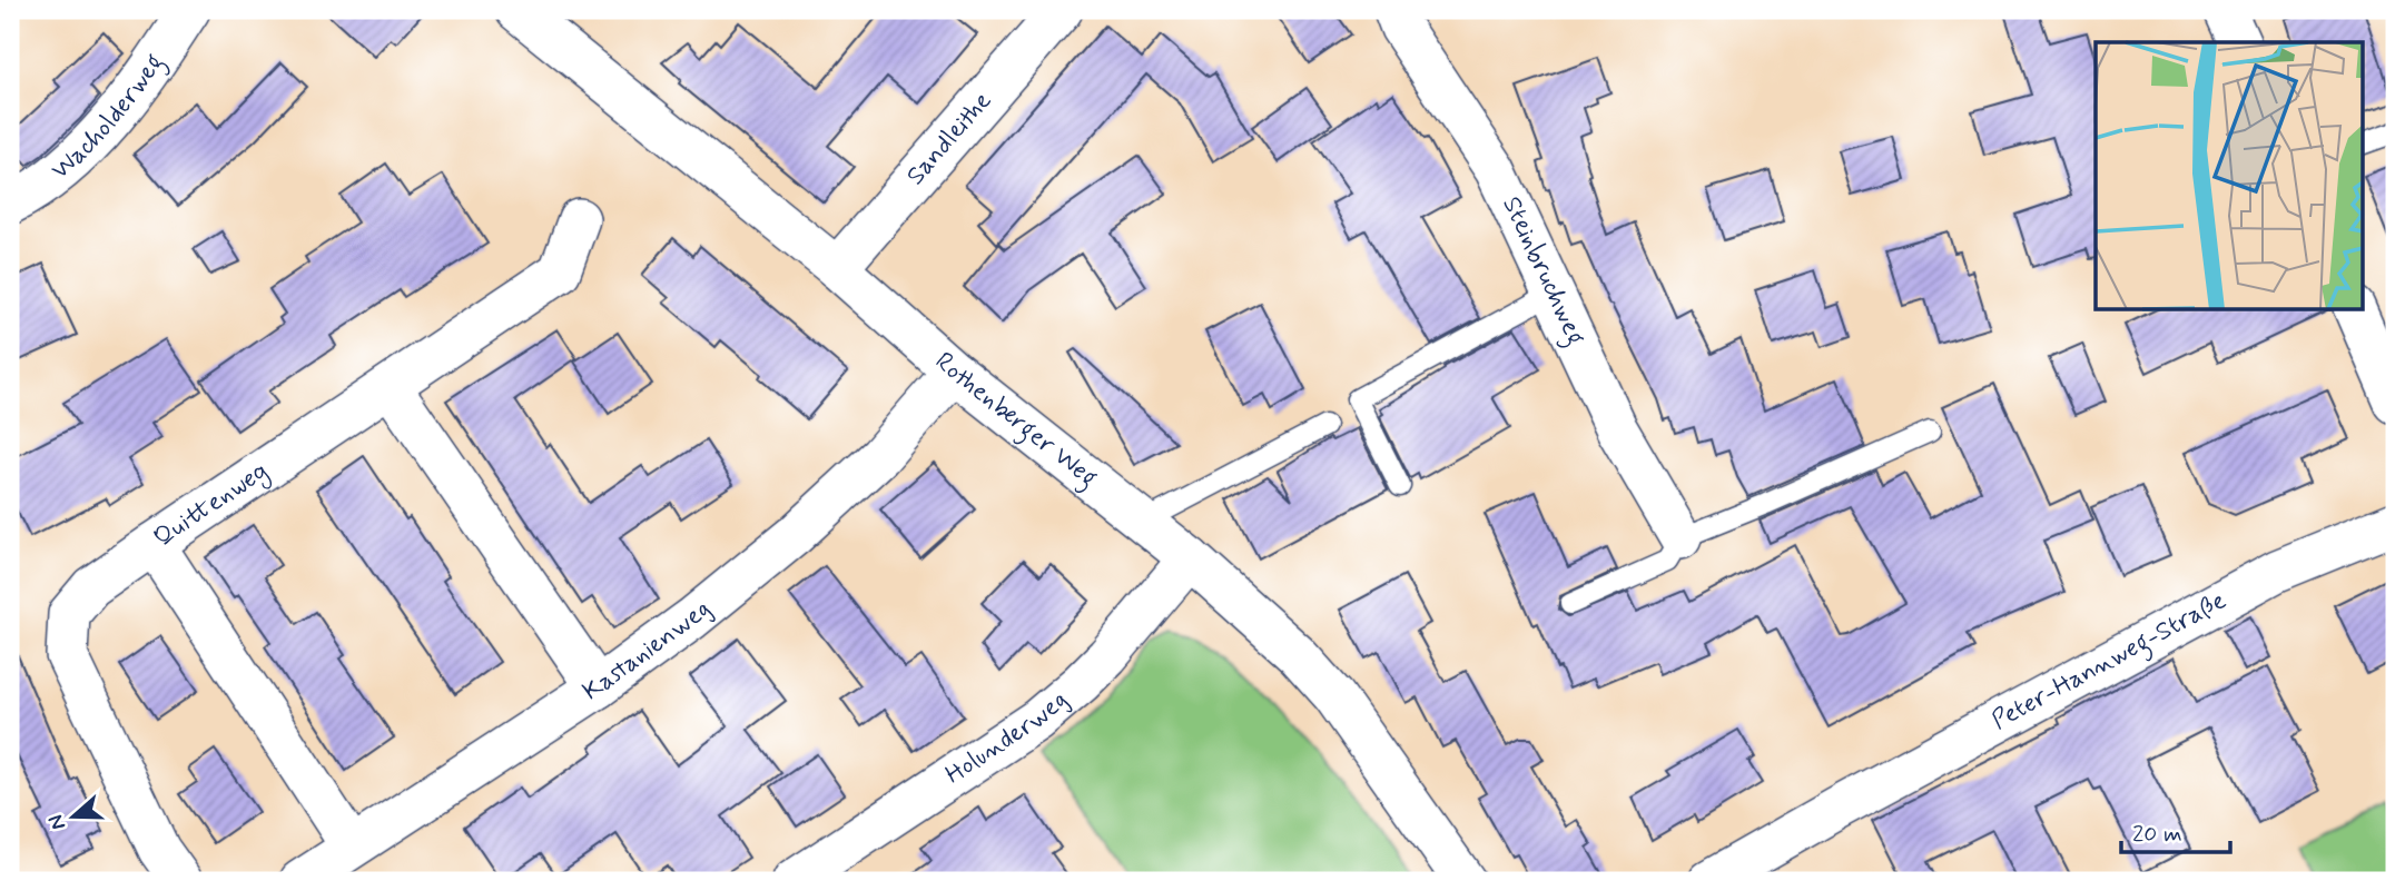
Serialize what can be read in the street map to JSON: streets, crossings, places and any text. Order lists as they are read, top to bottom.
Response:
{
  "streets": {
    "street": [
      "Wacholderweg",
      "Sandleithe",
      "Steinbruchweg",
      "Rothenberger Weg",
      "Quittenweg",
      "Kastanienweg",
      "Peter-Hannweg-Straße",
      "Holunderweg"
    ]
  },
  "crossings": [
    ["Sandleithe", "Rothenberger Weg"],
    ["Rothenberger Weg", "Kastanienweg"],
    ["Rothenberger Weg", "Holunderweg"]
  ],
  "scale_bar": "20 m",
  "north": "left"
}
